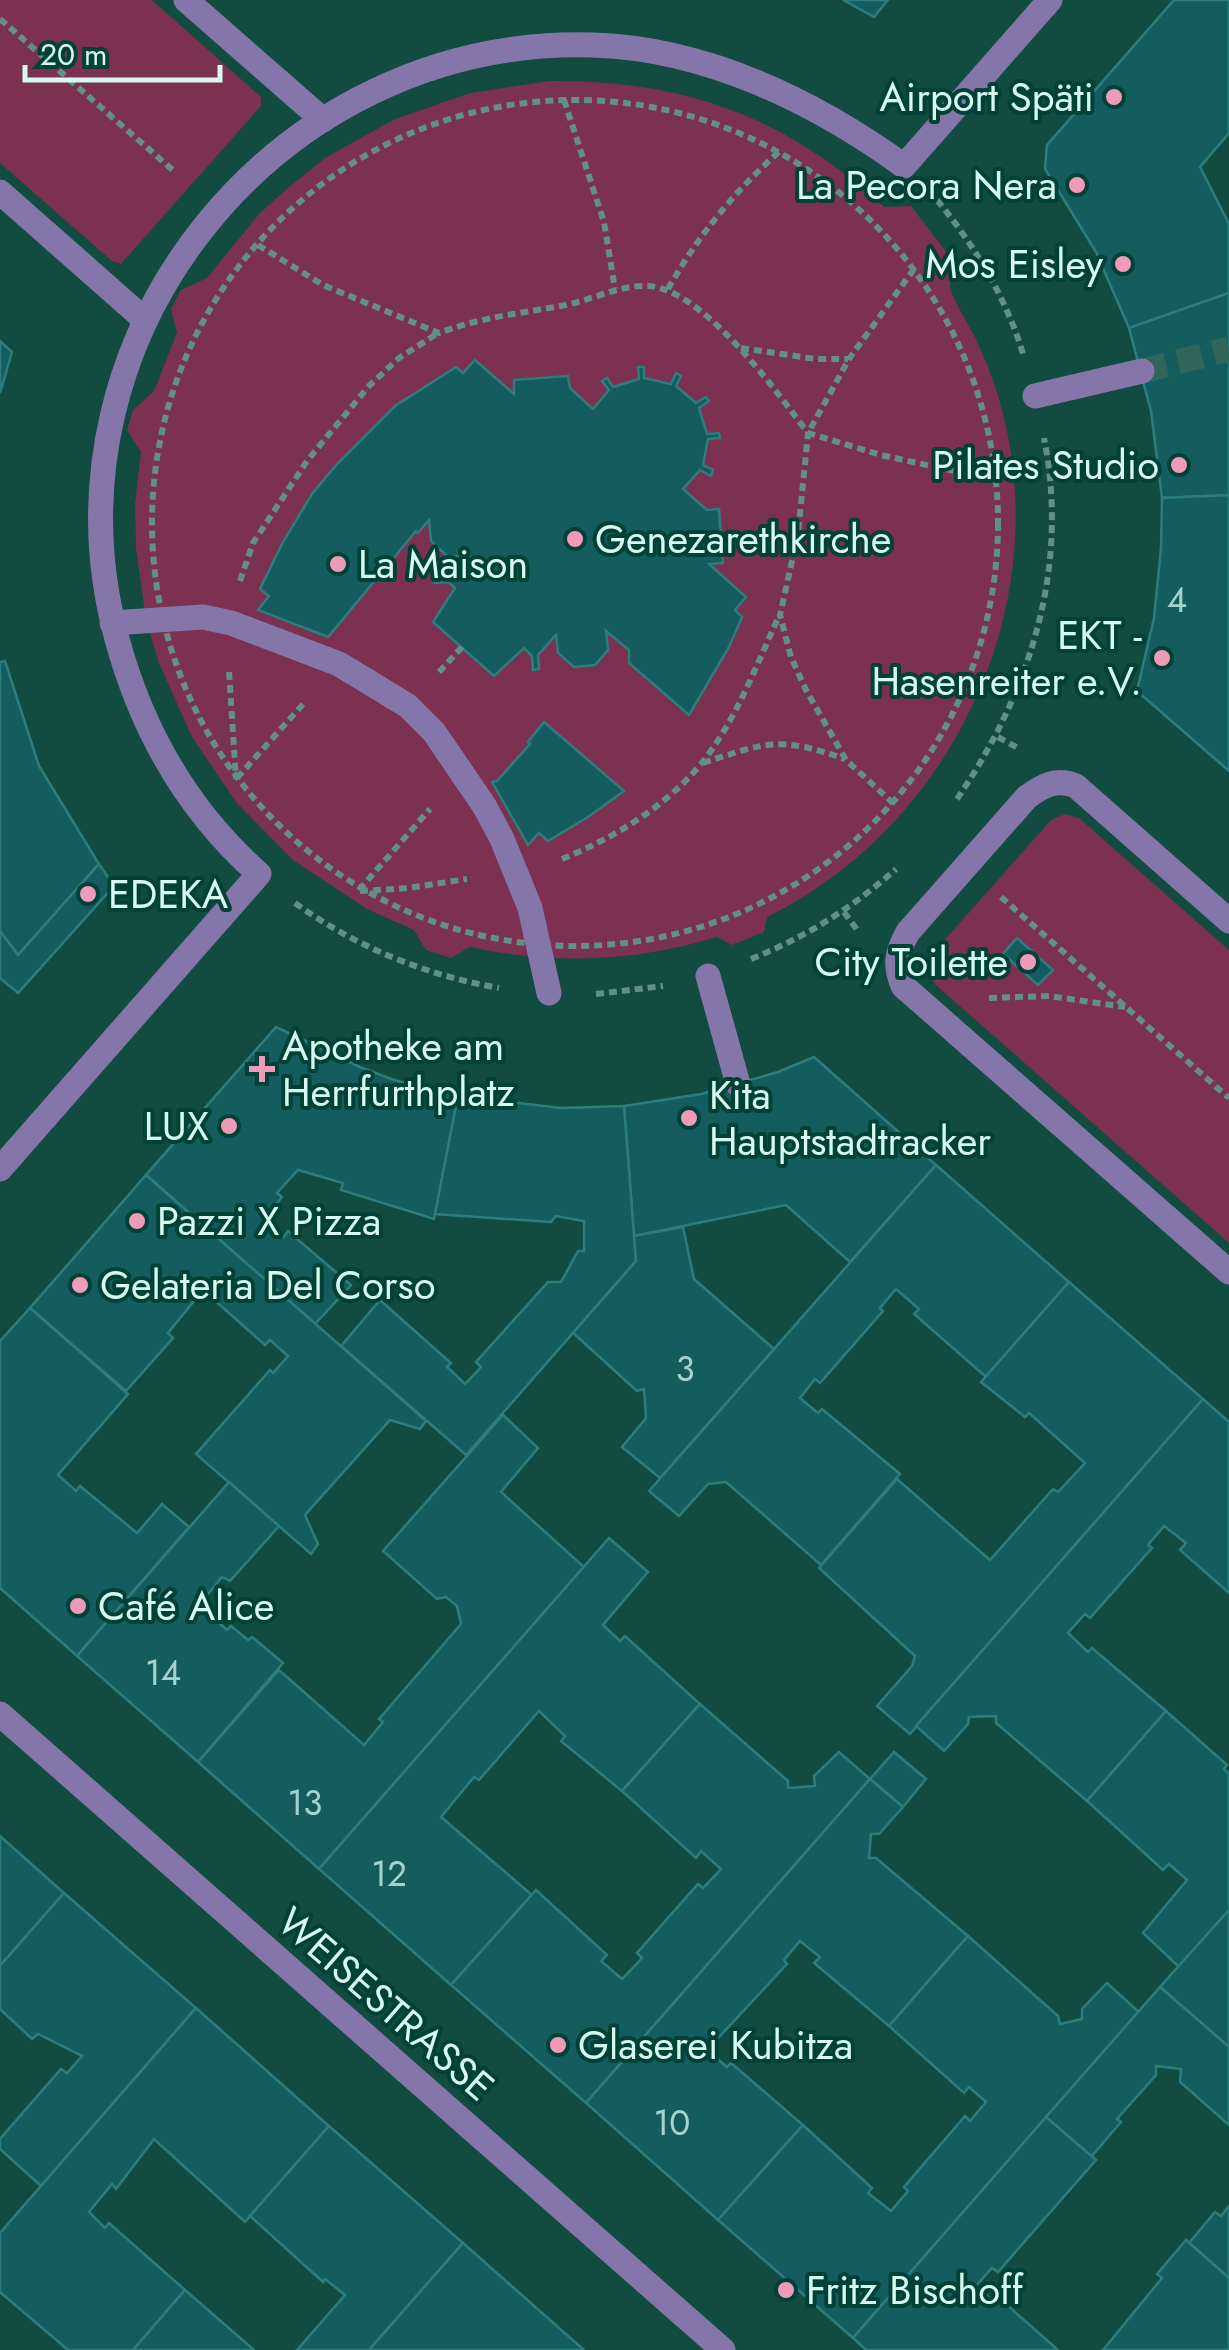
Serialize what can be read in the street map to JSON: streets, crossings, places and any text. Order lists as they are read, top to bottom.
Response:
{
  "streets": {
    "street": ["WEISESTRASSE"]
  },
  "places": {
    "other": [
      "Airport Späti",
      "La Pecora Nera",
      "Mos Eisley",
      "Pilates Studio",
      "Genezarethkirche",
      "La Maison",
      "EKT - Hasenreiter e.V.",
      "EDEKA",
      "City Toilette",
      "Kita Hauptstadtracker",
      "LUX",
      "Pazzi X Pizza",
      "Gelateria Del Corso",
      "Café Alice",
      "Glaserei Kubitza",
      "Fritz Bischoff"
    ],
    "health": ["Apotheke am Herrfurthplatz"]
  },
  "house_numbers": [
    "4",
    "3",
    "14",
    "13",
    "12",
    "10"
  ],
  "scale_bar": "20 m"
}
